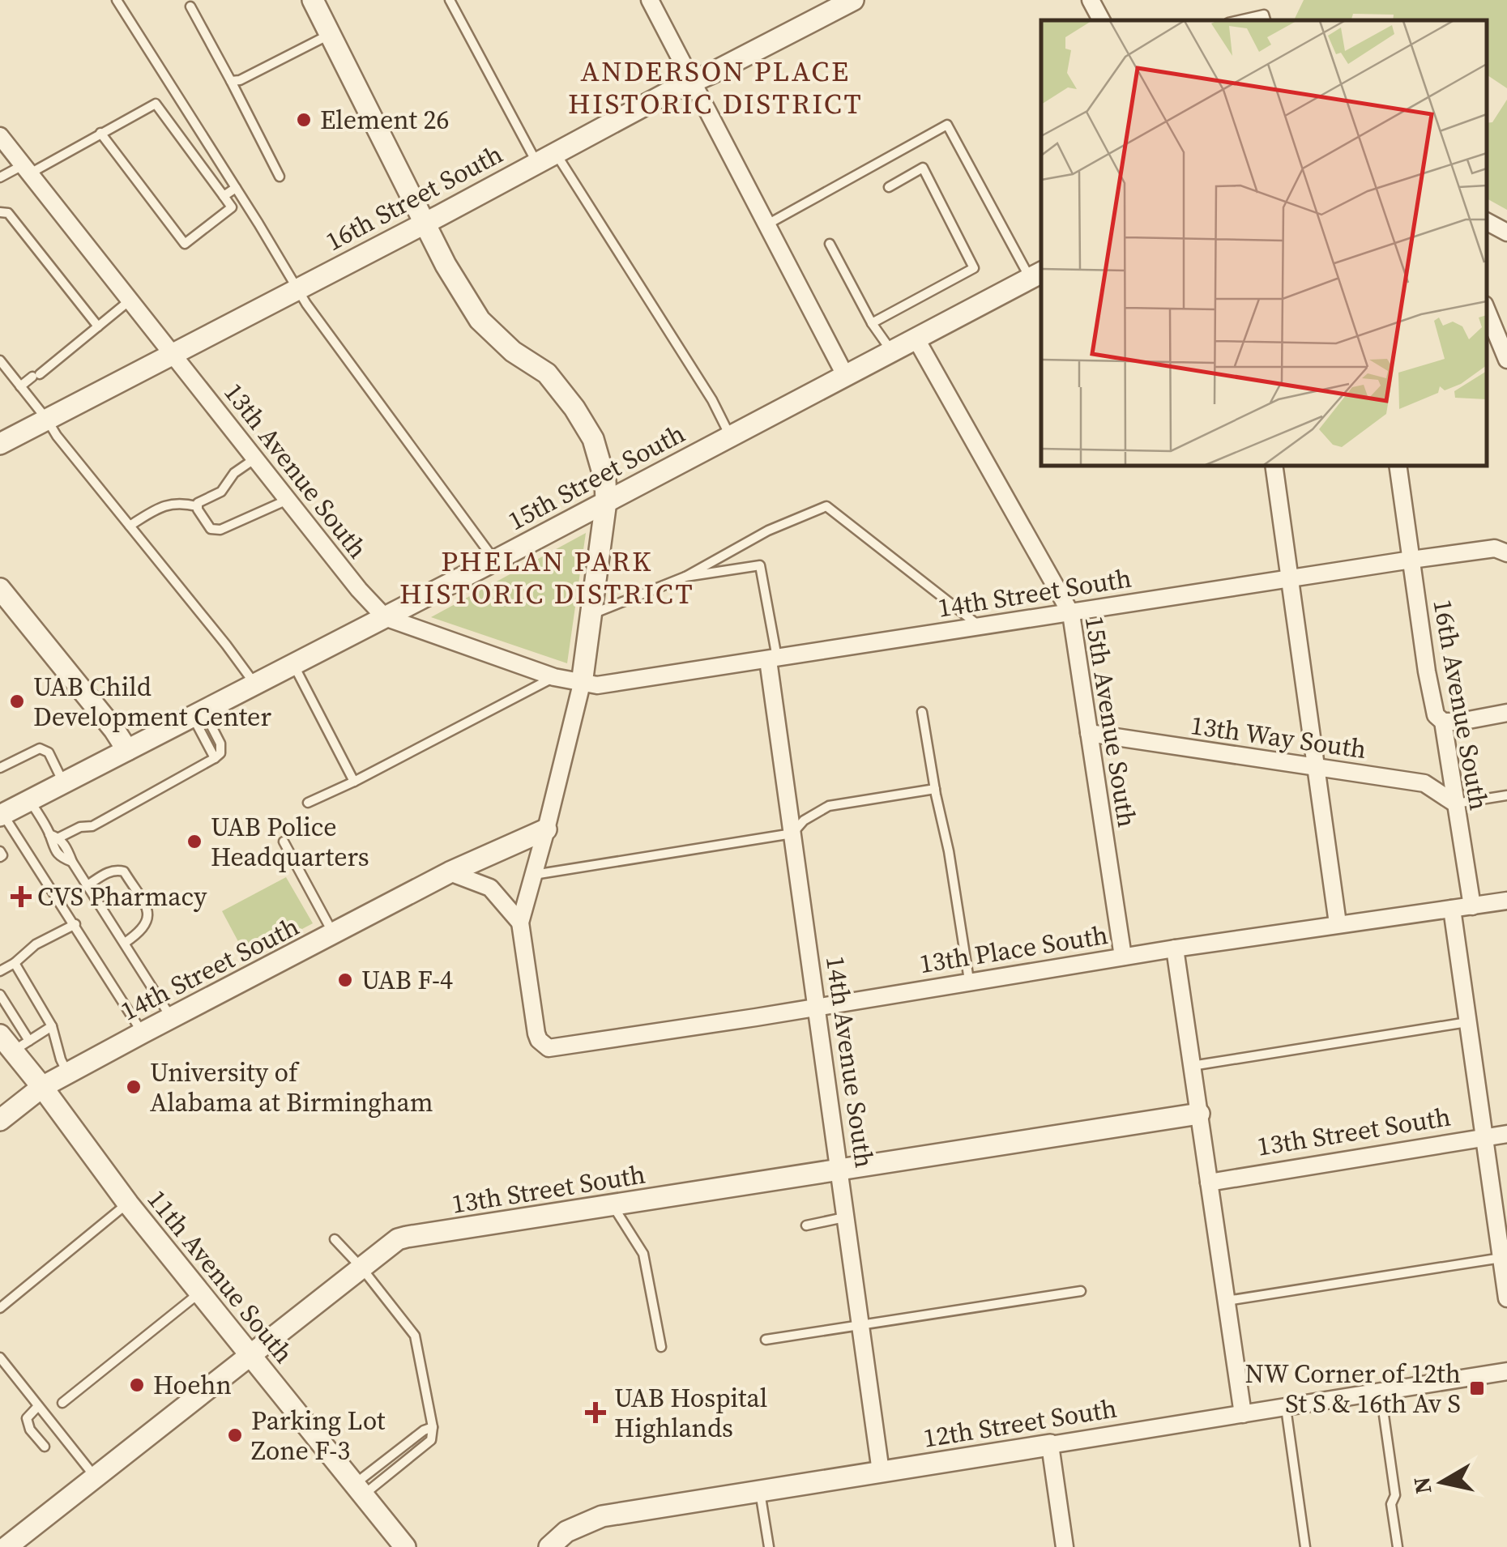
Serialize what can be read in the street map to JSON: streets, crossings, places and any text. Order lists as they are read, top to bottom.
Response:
{
  "streets": {
    "street": [
      "16th Street South",
      "13th Avenue South",
      "15th Street South",
      "14th Street South",
      "16th Avenue South",
      "15th Avenue South",
      "13th Way South",
      "13th Place South",
      "14th Avenue South",
      "13th Street South",
      "11th Avenue South",
      "12th Street South"
    ]
  },
  "crossings": [
    ["16th Street South", "13th Avenue South"],
    ["13th Avenue South", "15th Street South"],
    ["13th Avenue South", "14th Street South"],
    ["15th Street South", "15th Avenue South"],
    ["14th Street South", "16th Avenue South"],
    ["14th Street South", "15th Avenue South"],
    ["14th Street South", "14th Avenue South"],
    ["14th Street South", "11th Avenue South"],
    ["16th Avenue South", "13th Way South"],
    ["16th Avenue South", "13th Place South"],
    ["15th Avenue South", "13th Way South"],
    ["15th Avenue South", "13th Place South"],
    ["13th Place South", "14th Avenue South"],
    ["14th Avenue South", "13th Street South"],
    ["14th Avenue South", "12th Street South"],
    ["13th Street South", "11th Avenue South"]
  ],
  "districts": ["ANDERSON PLACE HISTORIC DISTRICT", "PHELAN PARK HISTORIC DISTRICT"],
  "places": {
    "other": [
      "Element 26",
      "UAB Child Development Center",
      "UAB Police Headquarters",
      "UAB F-4",
      "University of Alabama at Birmingham",
      "Hoehn",
      "Parking Lot Zone F-3"
    ],
    "health": ["CVS Pharmacy", "UAB Hospital Highlands"],
    "transit": ["NW Corner of 12th St S & 16th Av S"]
  },
  "north": "left"
}
